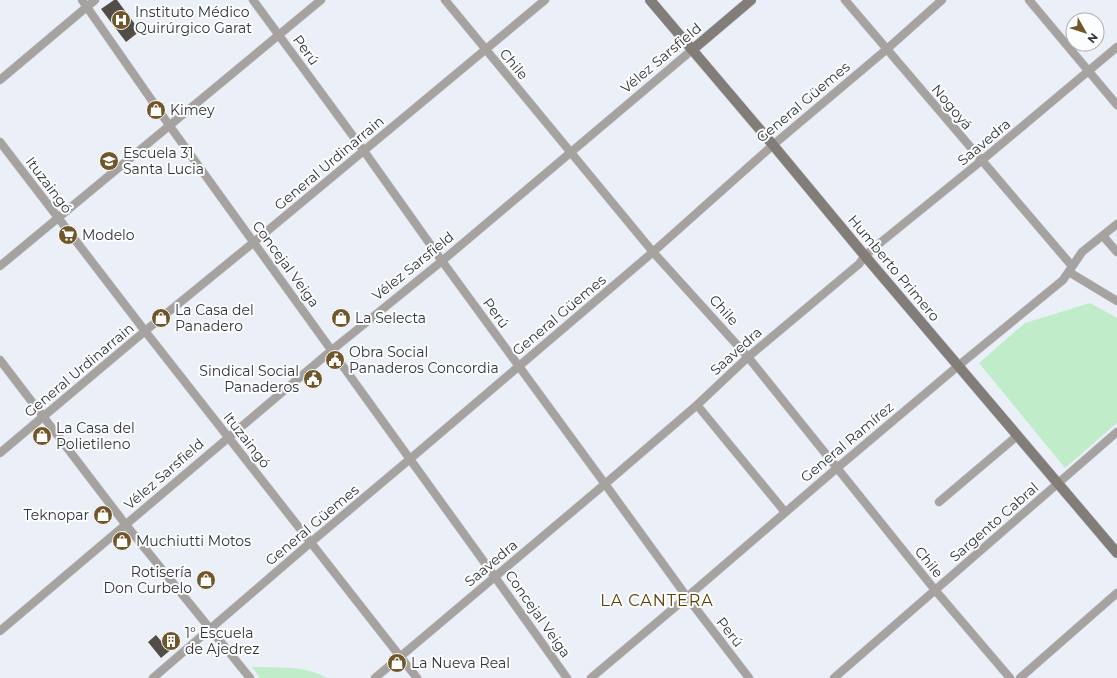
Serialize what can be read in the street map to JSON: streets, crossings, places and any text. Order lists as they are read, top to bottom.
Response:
{
  "streets": {
    "street": [
      "Perú",
      "Vélez Sarsfield",
      "Chile",
      "General Güemes",
      "Nogoyá",
      "Saavedra",
      "General Urdinarrain",
      "Ituzaingó",
      "Concejal Veiga",
      "Humberto Primero",
      "General Ramírez",
      "Sargento Cabral"
    ]
  },
  "crossings": [
    ["Perú", "Vélez Sarsfield"],
    ["Perú", "General Güemes"],
    ["Perú", "Saavedra"],
    ["Perú", "General Urdinarrain"],
    ["Perú", "General Ramírez"],
    ["Vélez Sarsfield", "Chile"],
    ["Vélez Sarsfield", "Ituzaingó"],
    ["Vélez Sarsfield", "Concejal Veiga"],
    ["Vélez Sarsfield", "Humberto Primero"],
    ["Chile", "General Güemes"],
    ["Chile", "Saavedra"],
    ["Chile", "General Urdinarrain"],
    ["Chile", "General Ramírez"],
    ["Chile", "Sargento Cabral"],
    ["General Güemes", "Nogoyá"],
    ["General Güemes", "Ituzaingó"],
    ["General Güemes", "Concejal Veiga"],
    ["General Güemes", "Humberto Primero"],
    ["Nogoyá", "Saavedra"],
    ["Nogoyá", "General Ramírez"],
    ["Saavedra", "Ituzaingó"],
    ["Saavedra", "Concejal Veiga"],
    ["Saavedra", "Humberto Primero"],
    ["General Urdinarrain", "Ituzaingó"],
    ["General Urdinarrain", "Concejal Veiga"],
    ["Humberto Primero", "General Ramírez"],
    ["Humberto Primero", "Sargento Cabral"]
  ],
  "districts": ["LA CANTERA"],
  "places": {
    "hospital": ["Instituto Médico Quirúrgico Garat"],
    "shop": [
      "Kimey",
      "La Casa del Panadero",
      "La Selecta",
      "La Casa del Polietileno",
      "Teknopar",
      "Muchiutti Motos",
      "Rotisería Don Curbelo",
      "La Nueva Real"
    ],
    "school or university": ["Escuela 31 Santa Lucia"],
    "supermarket": ["Modelo"],
    "public building": ["Obra Social Panaderos Concordia", "Sindical Social Panaderos"],
    "building": ["1° Escuela de Ajedrez"]
  },
  "north": "bottom right"
}
